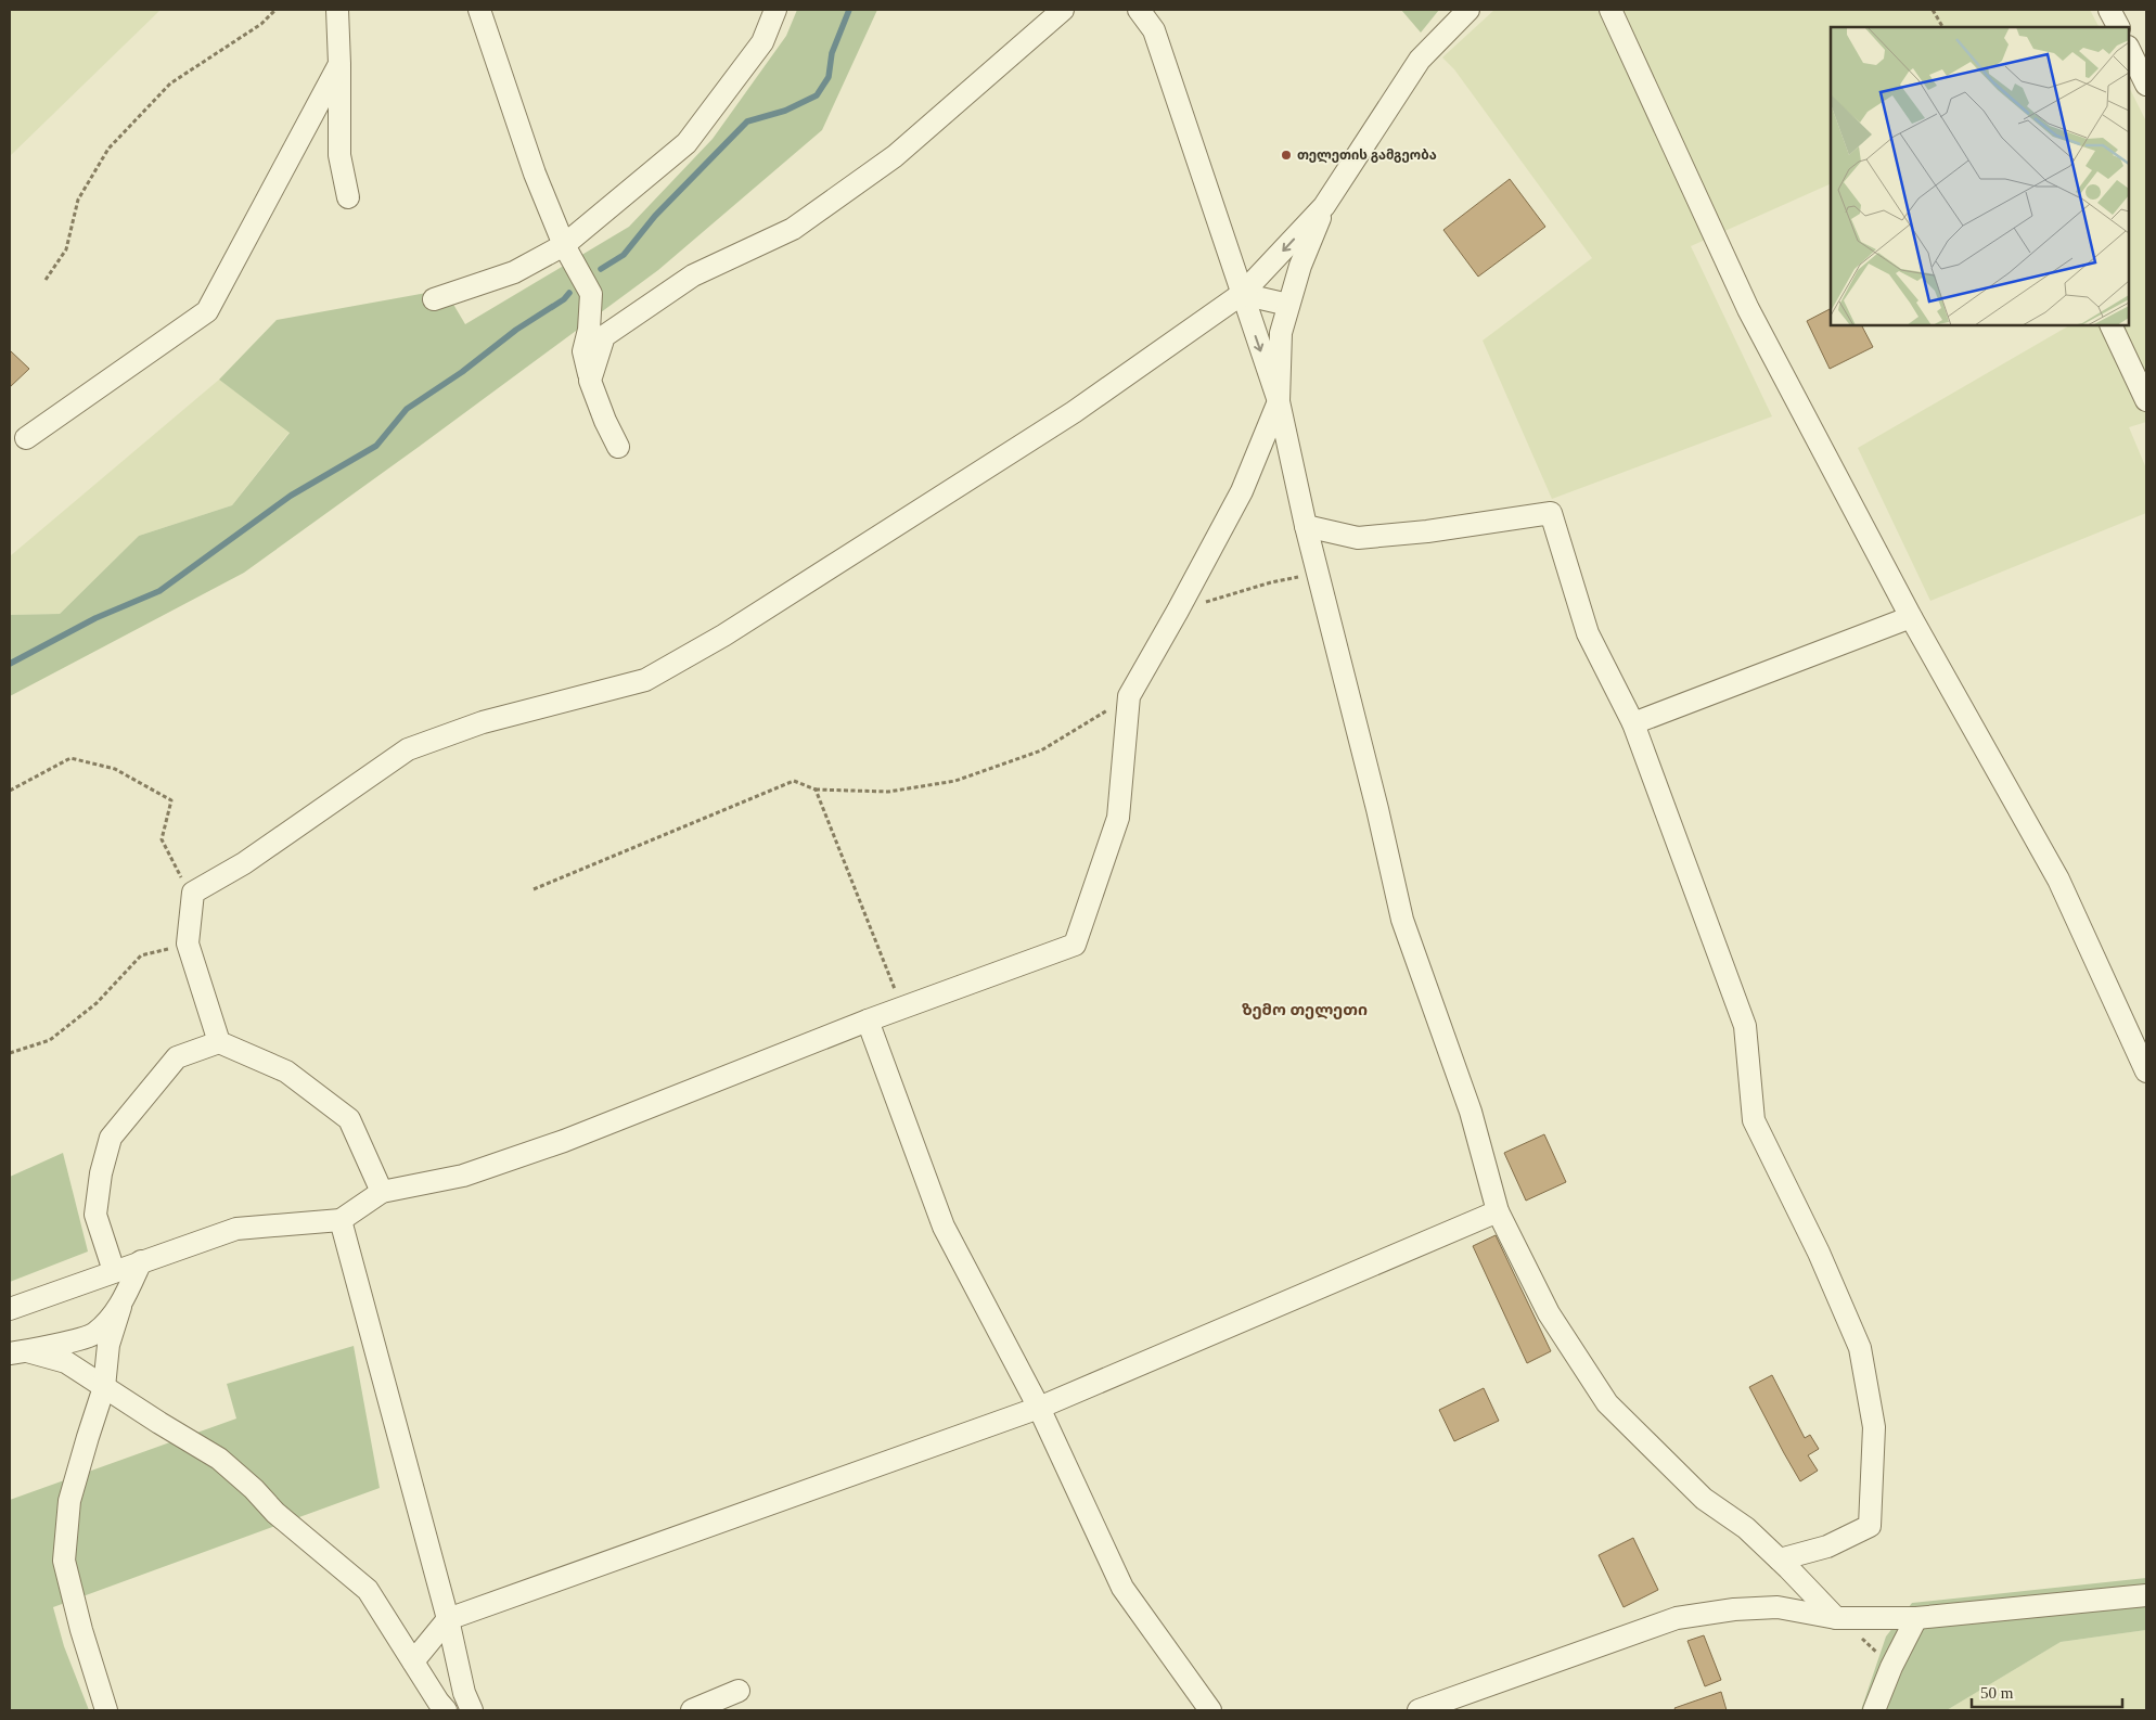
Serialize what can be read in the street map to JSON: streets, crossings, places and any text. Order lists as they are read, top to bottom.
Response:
{
  "districts": ["ზემო თელეთი"],
  "places": ["თელეთის გამგეობა"],
  "scale_bar": "50 m"
}
